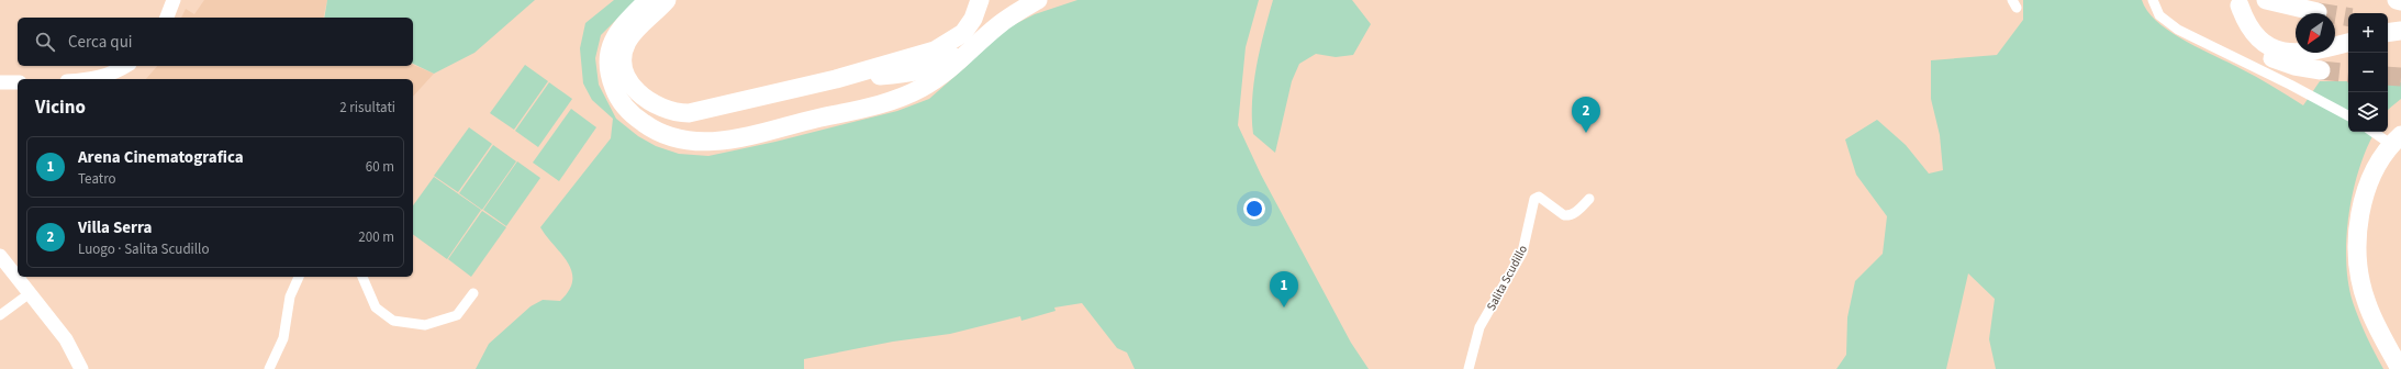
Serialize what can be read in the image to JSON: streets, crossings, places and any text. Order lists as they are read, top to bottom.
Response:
{
  "streets": {
    "street": ["Salita Scudillo"]
  },
  "north": "bottom left",
  "page": {
    "map_buttons": ["+", "−"],
    "search": "Cerca qui",
    "heading": ["Vicino", "2 risultati"],
    "pins": ["2", "1"],
    "list": [
      {
        "mark": "1",
        "name": "Arena Cinematografica",
        "note": "Teatro",
        "value": "60 m"
      },
      {
        "mark": "2",
        "name": "Villa Serra",
        "note": "Luogo · Salita Scudillo",
        "value": "200 m"
      }
    ]
  }
}
